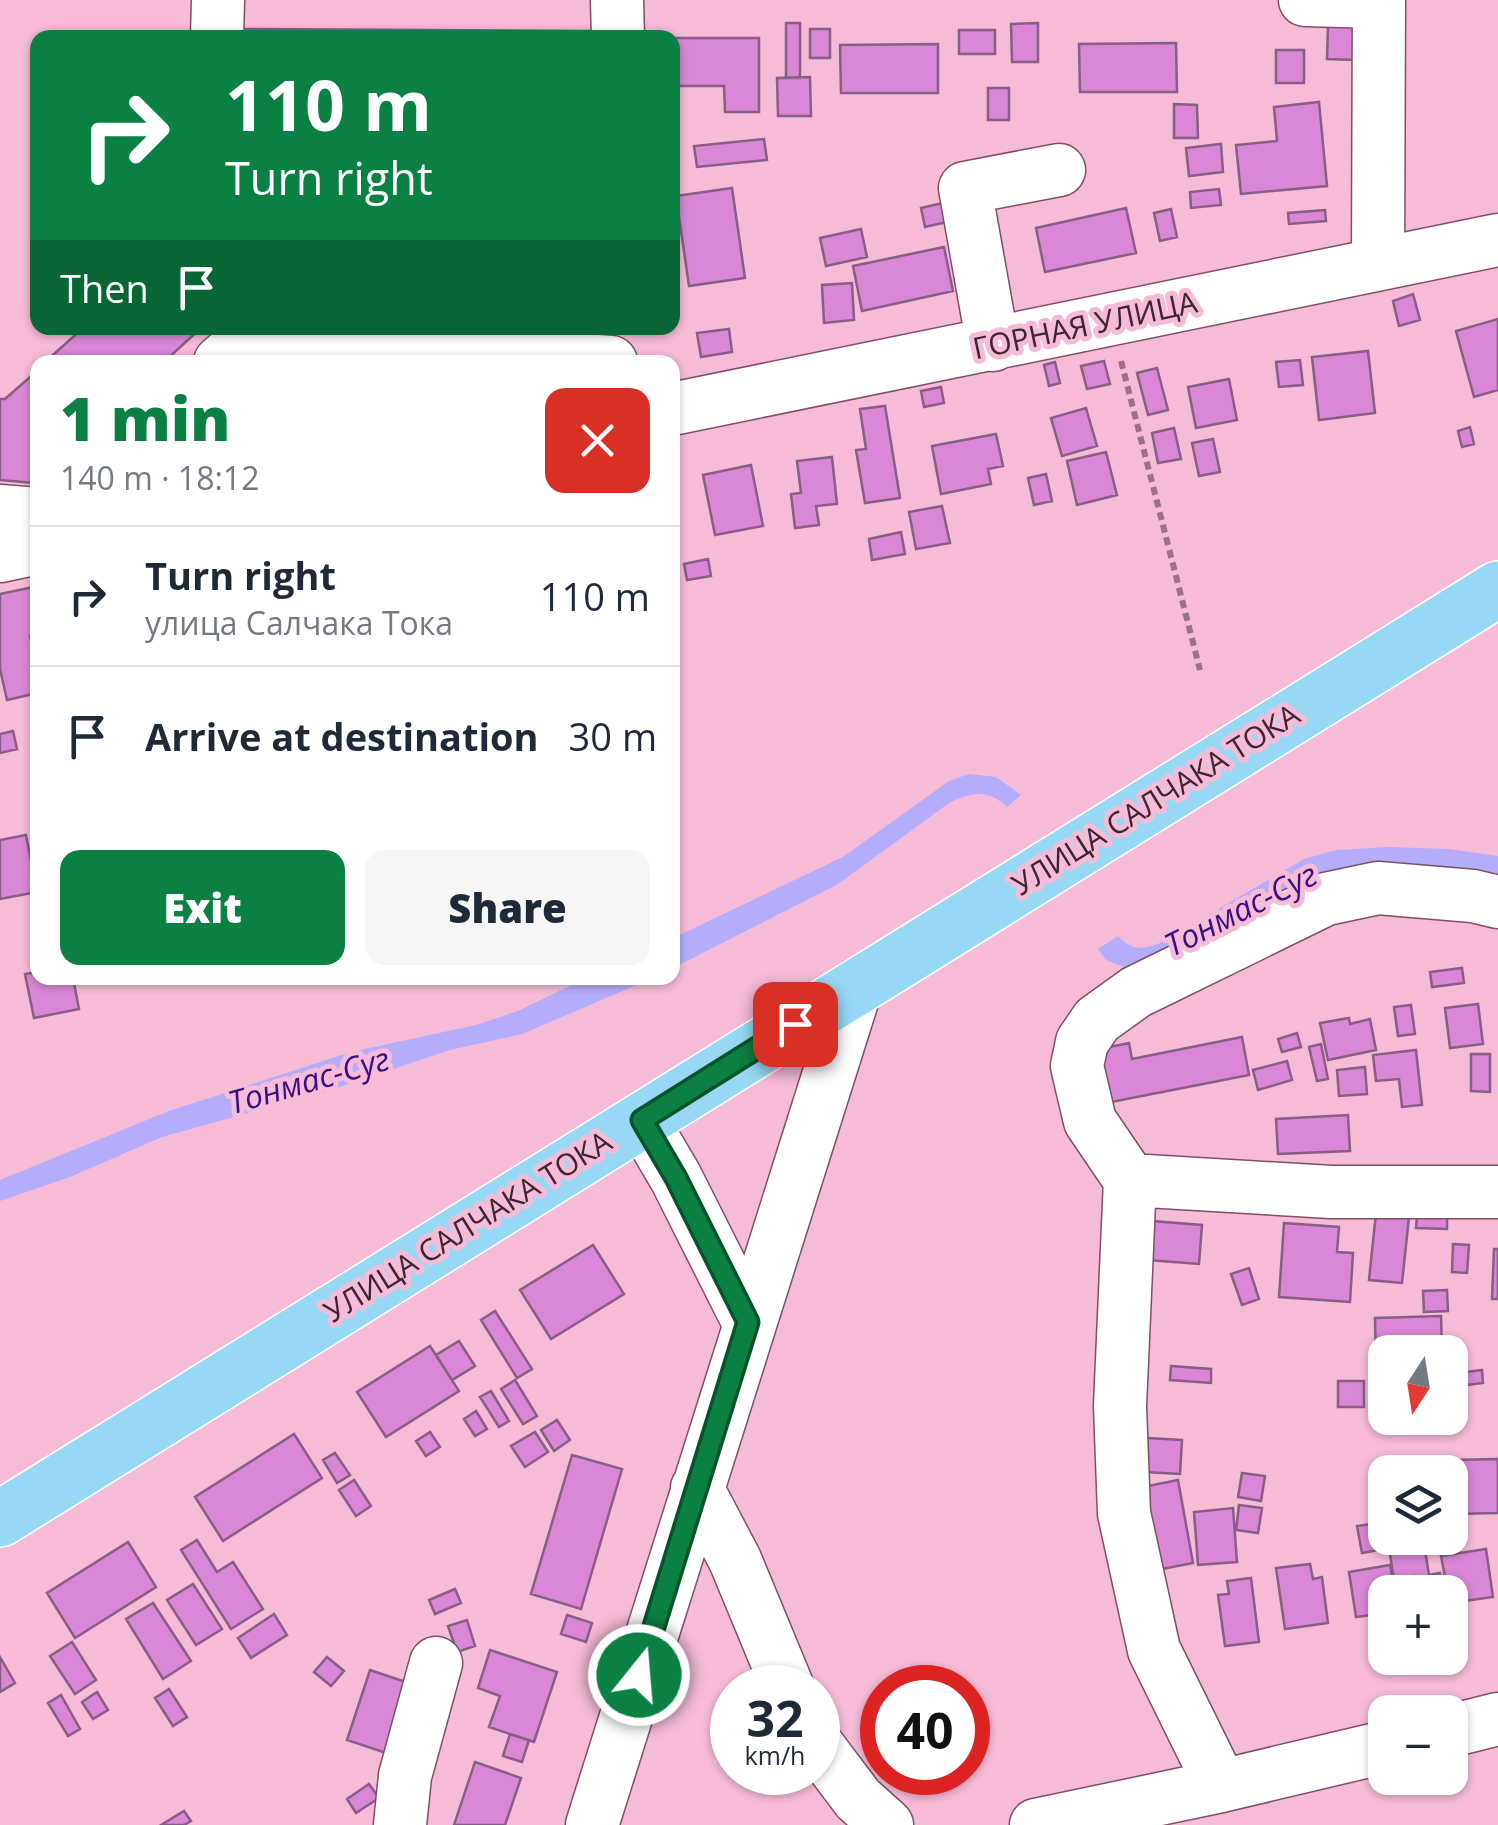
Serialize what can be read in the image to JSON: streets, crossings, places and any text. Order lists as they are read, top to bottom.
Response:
{
  "streets": {
    "main road": ["УЛИЦА САЛЧАКА ТОКА"],
    "street": ["ГОРНАЯ УЛИЦА"]
  },
  "water": ["Тонмас-Суг"],
  "north": "bottom",
  "page": {
    "turn": ["110 m", "Turn right"],
    "then": "Then",
    "heading": ["1 min", "140 m · 18:12"],
    "list": [
      {
        "name": "Turn right",
        "note": "улица Салчака Тока",
        "value": "110 m"
      },
      {
        "name": "Arrive at destination",
        "value": "30 m"
      }
    ],
    "buttons": ["Exit", "Share"],
    "map_buttons": ["+", "−"],
    "speed": "32 km/h",
    "limit": "40"
  }
}
